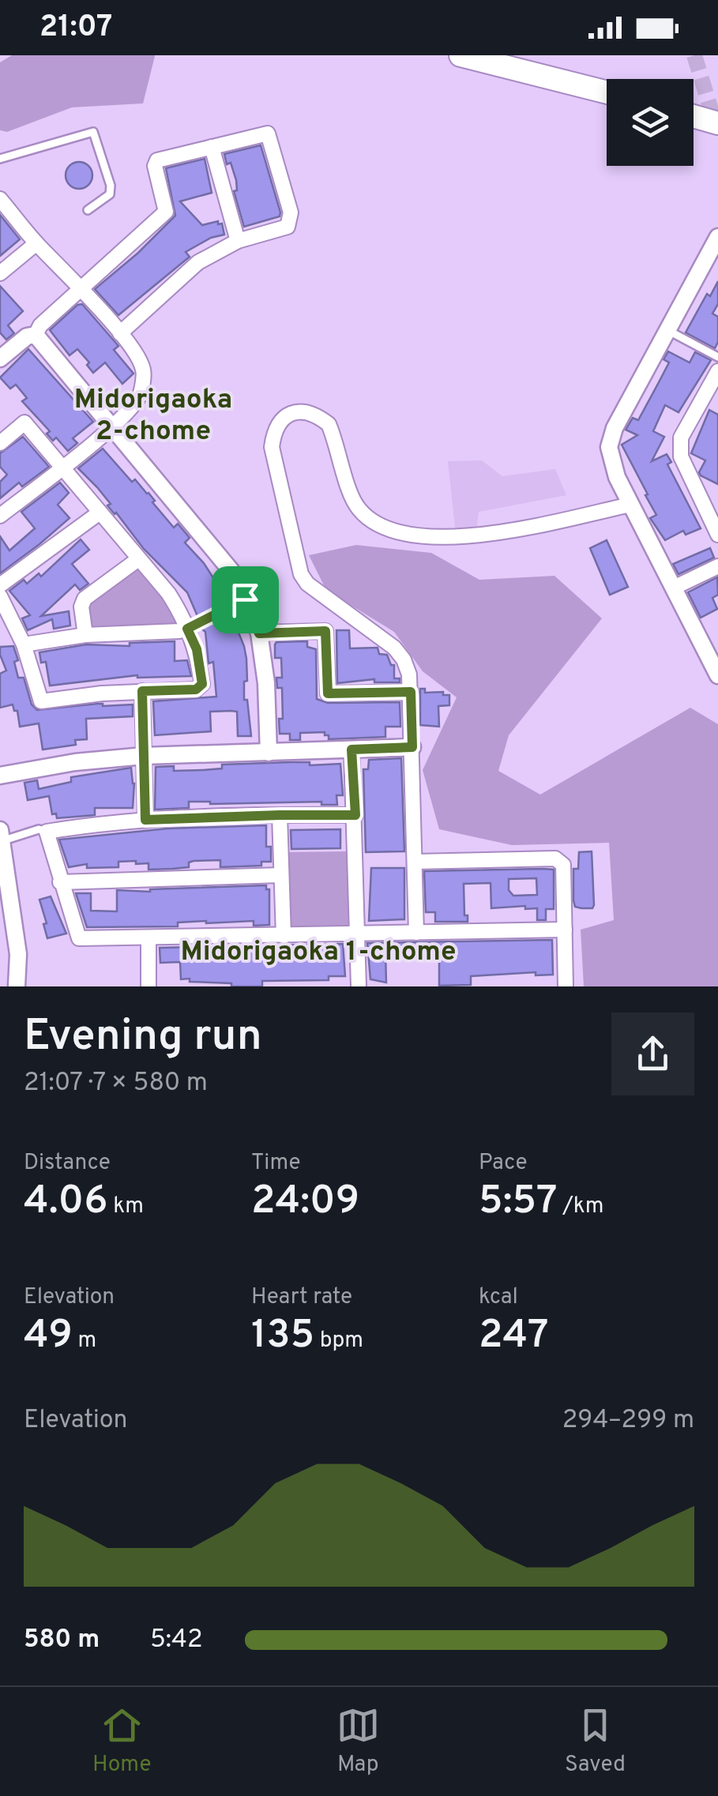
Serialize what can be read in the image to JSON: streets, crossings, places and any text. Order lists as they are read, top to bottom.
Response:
{
  "districts": ["Midorigaoka 2-chome", "Midorigaoka 1-chome"],
  "page": {
    "status": "21:07",
    "heading": ["Evening run", "21:07 · 7 × 580 m"],
    "stats": [
      ["Distance", "4.06 km"],
      ["Time", "24:09"],
      ["Pace", "5:57 /km"],
      ["Elevation", "49 m"],
      ["Heart rate", "135 bpm"],
      ["kcal", "247"]
    ],
    "chart": ["Elevation", "294–299 m"],
    "list": [
      {
        "name": "580 m",
        "note": "5:42"
      }
    ],
    "tabs": ["Home", "Map", "Saved"]
  }
}
